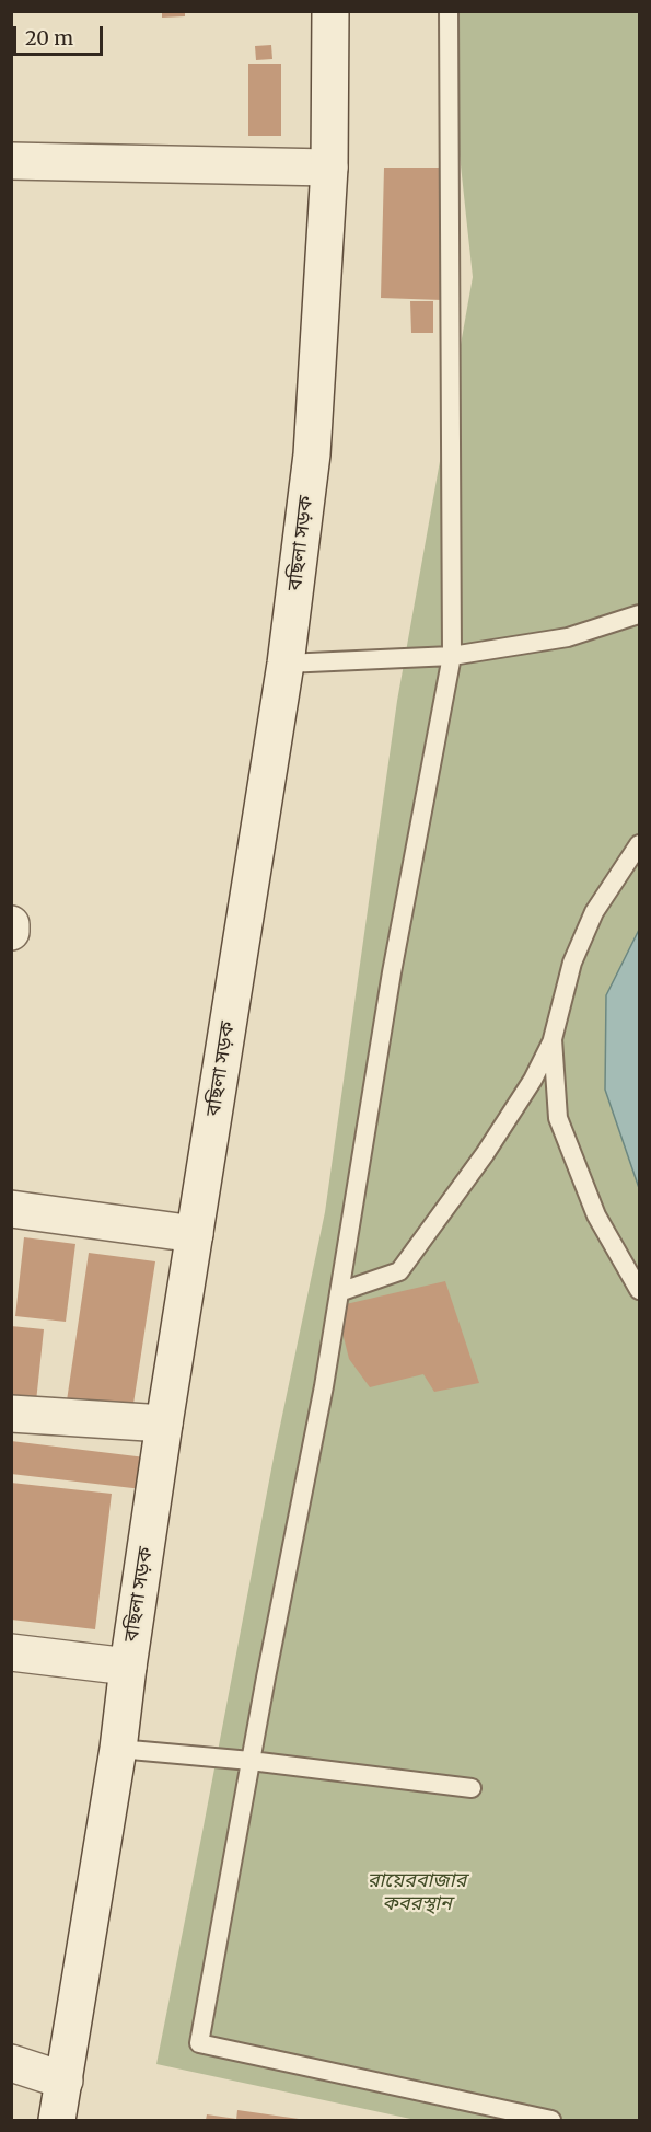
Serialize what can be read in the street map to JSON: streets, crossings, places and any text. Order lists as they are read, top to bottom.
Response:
{
  "streets": {
    "main road": ["বছিলা সড়ক"]
  },
  "parks": ["রায়েরবাজার কবরস্থান"],
  "scale_bar": "20 m"
}
